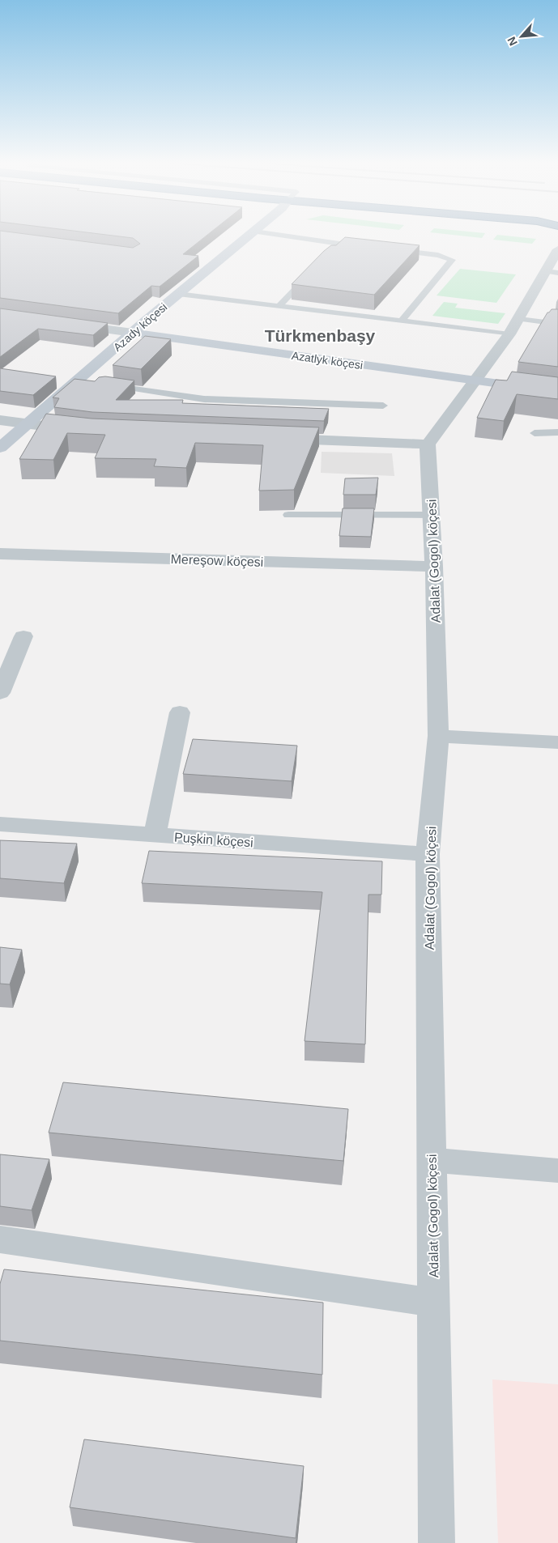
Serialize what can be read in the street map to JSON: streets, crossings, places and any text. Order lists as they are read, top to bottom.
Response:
{
  "streets": {
    "main road": ["Azady köçesi", "Azatlyk köçesi"],
    "street": ["Mereşow köçesi", "Adalat (Gogol) köçesi", "Puşkin köçesi"]
  },
  "crossings": [
    ["Azady köçesi", "Azatlyk köçesi"],
    ["Mereşow köçesi", "Adalat (Gogol) köçesi"],
    ["Adalat (Gogol) köçesi", "Puşkin köçesi"]
  ],
  "districts": ["Türkmenbaşy"],
  "north": "bottom left"
}
